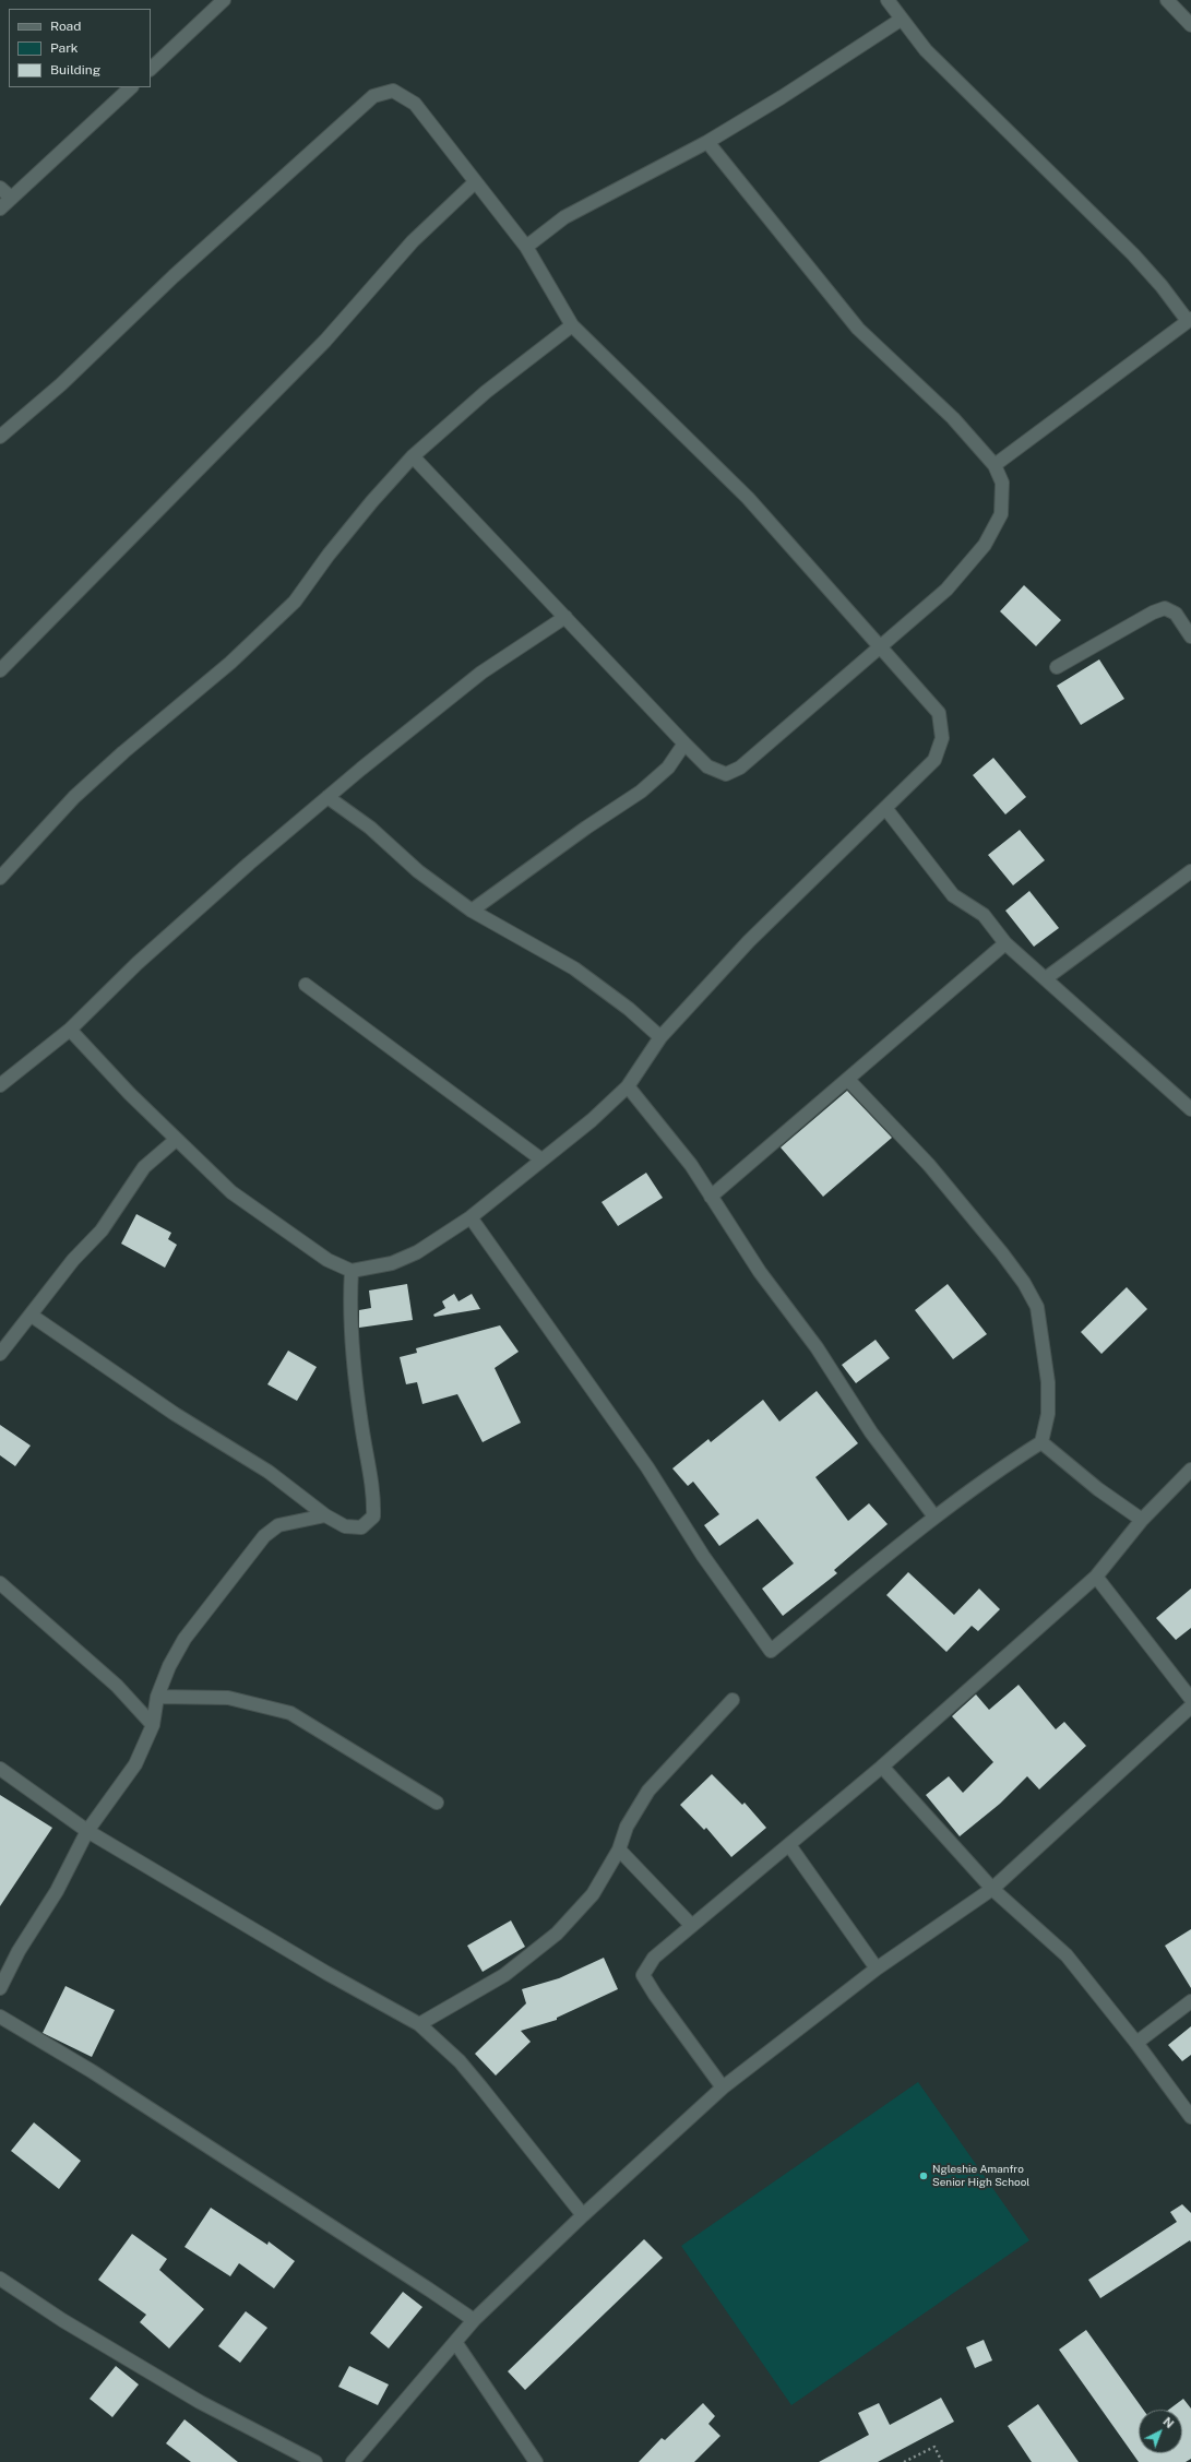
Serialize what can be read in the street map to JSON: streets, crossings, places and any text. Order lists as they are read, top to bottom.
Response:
{
  "places": ["Ngleshie Amanfro Senior High School"],
  "legend": ["Road", "Park", "Building"],
  "north": "top right"
}
